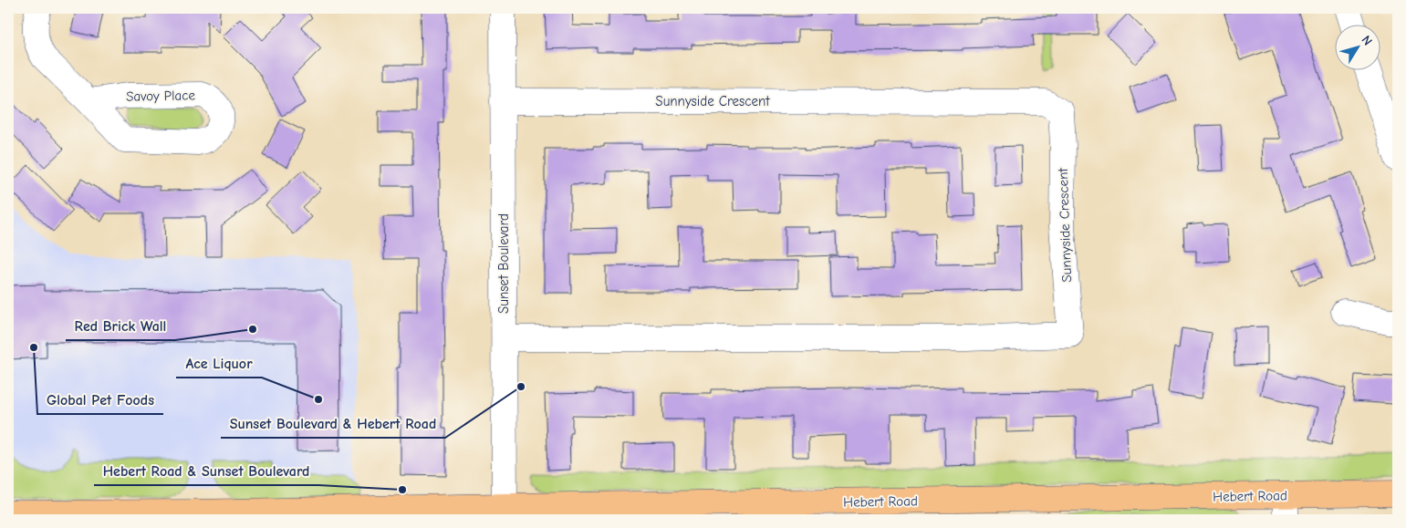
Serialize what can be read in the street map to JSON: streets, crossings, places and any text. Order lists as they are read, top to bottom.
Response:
{
  "streets": {
    "main road": ["Hebert Road"],
    "street": ["Sunnyside Crescent", "Sunset Boulevard"]
  },
  "crossings": [
    ["Sunnyside Crescent", "Sunset Boulevard"],
    ["Sunset Boulevard", "Hebert Road"]
  ],
  "places": [
    "Red Brick Wall",
    "Global Pet Foods",
    "Sunset Boulevard & Hebert Road",
    "Ace Liquor",
    "Hebert Road & Sunset Boulevard"
  ],
  "north": "top right"
}
